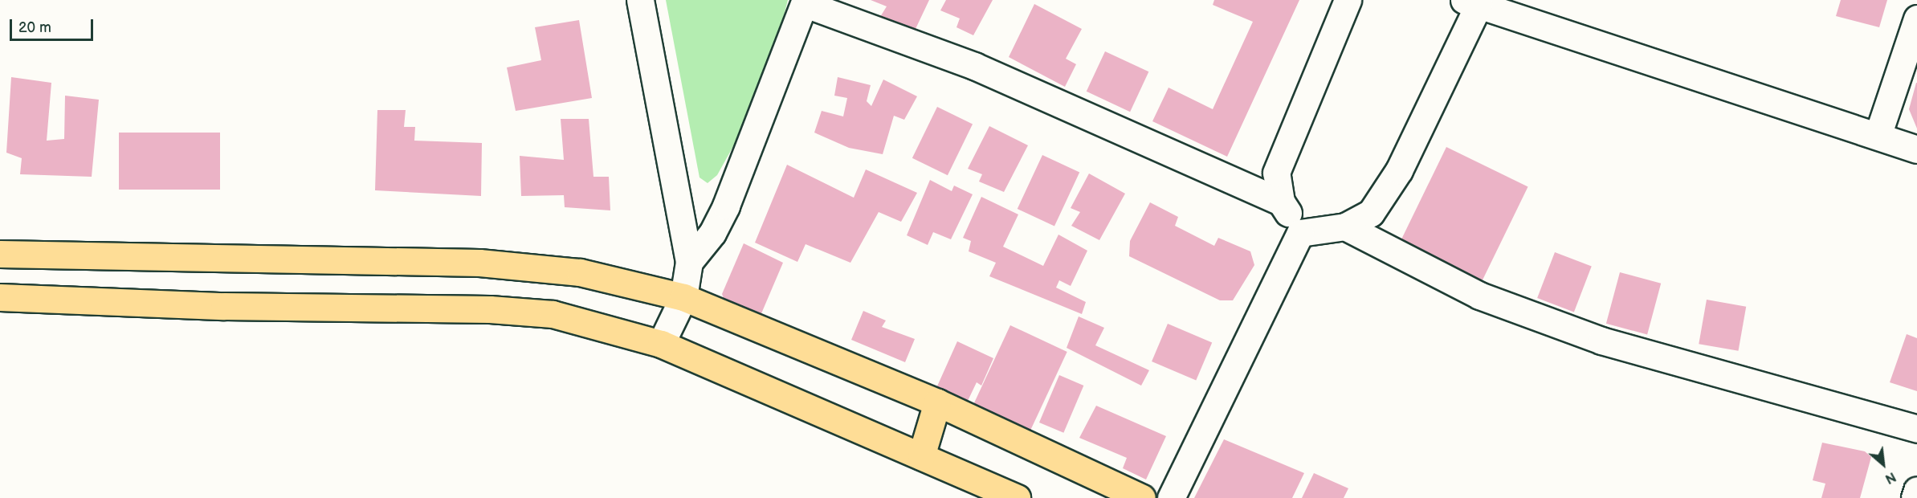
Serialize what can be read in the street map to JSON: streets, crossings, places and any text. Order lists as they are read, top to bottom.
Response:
{
  "scale_bar": "20 m",
  "north": "bottom right"
}
